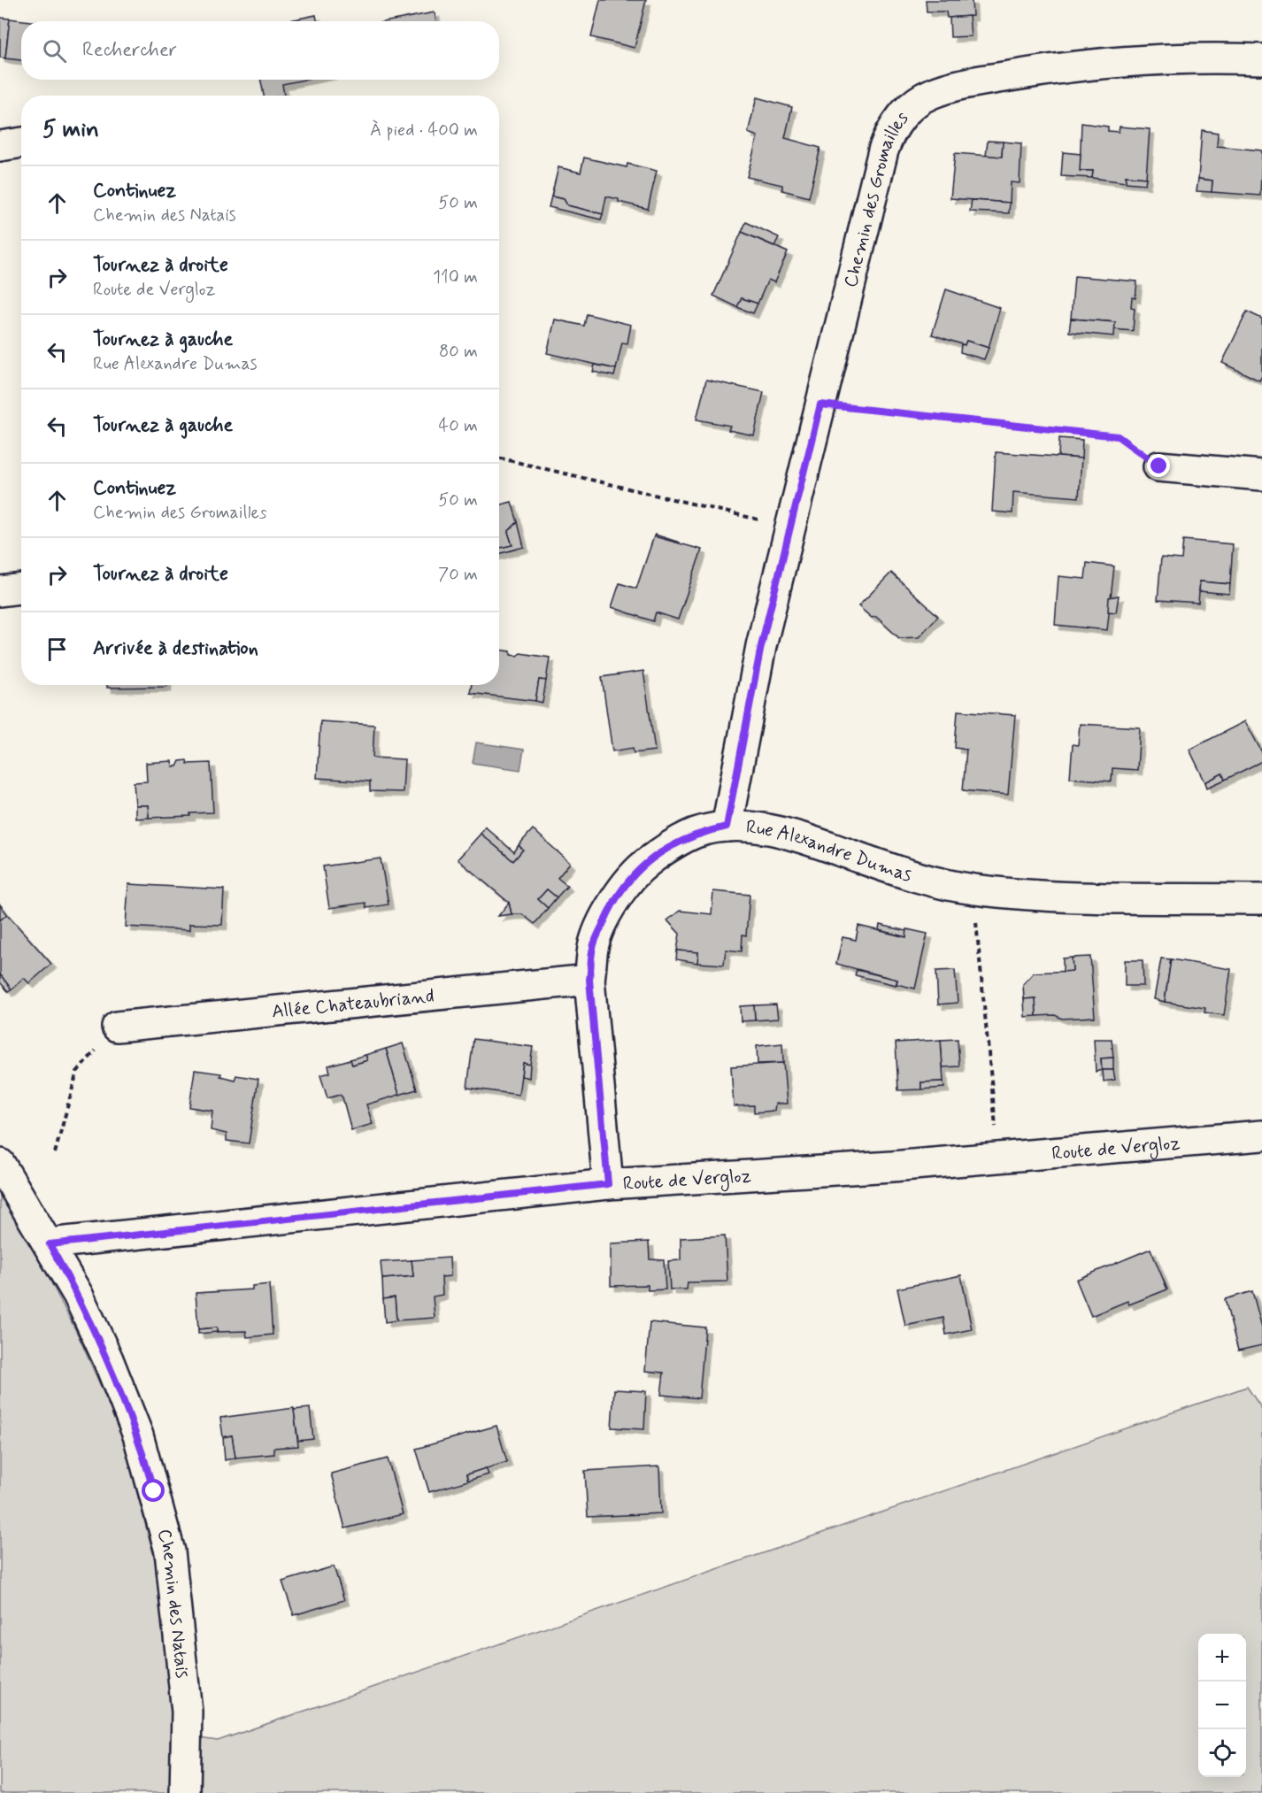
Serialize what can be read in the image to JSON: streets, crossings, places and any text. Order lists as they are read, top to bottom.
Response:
{
  "streets": {
    "street": [
      "Chemin des Gromailles",
      "Rue Alexandre Dumas",
      "Allée Chateaubriand",
      "Route de Vergloz",
      "Chemin des Natais"
    ]
  },
  "crossings": [
    ["Chemin des Gromailles", "Rue Alexandre Dumas"],
    ["Rue Alexandre Dumas", "Allée Chateaubriand"],
    ["Rue Alexandre Dumas", "Route de Vergloz"],
    ["Route de Vergloz", "Chemin des Natais"]
  ],
  "page": {
    "search": "Rechercher",
    "heading": ["5 min", "À pied · 400 m"],
    "list": [
      ["Continuez", "Chemin des Natais", "50 m"],
      ["Tournez à droite", "Route de Vergloz", "110 m"],
      ["Tournez à gauche", "Rue Alexandre Dumas", "80 m"],
      ["Tournez à gauche", "40 m"],
      ["Continuez", "Chemin des Gromailles", "50 m"],
      ["Tournez à droite", "70 m"],
      "Arrivée à destination"
    ],
    "map_buttons": ["+", "−"]
  }
}
